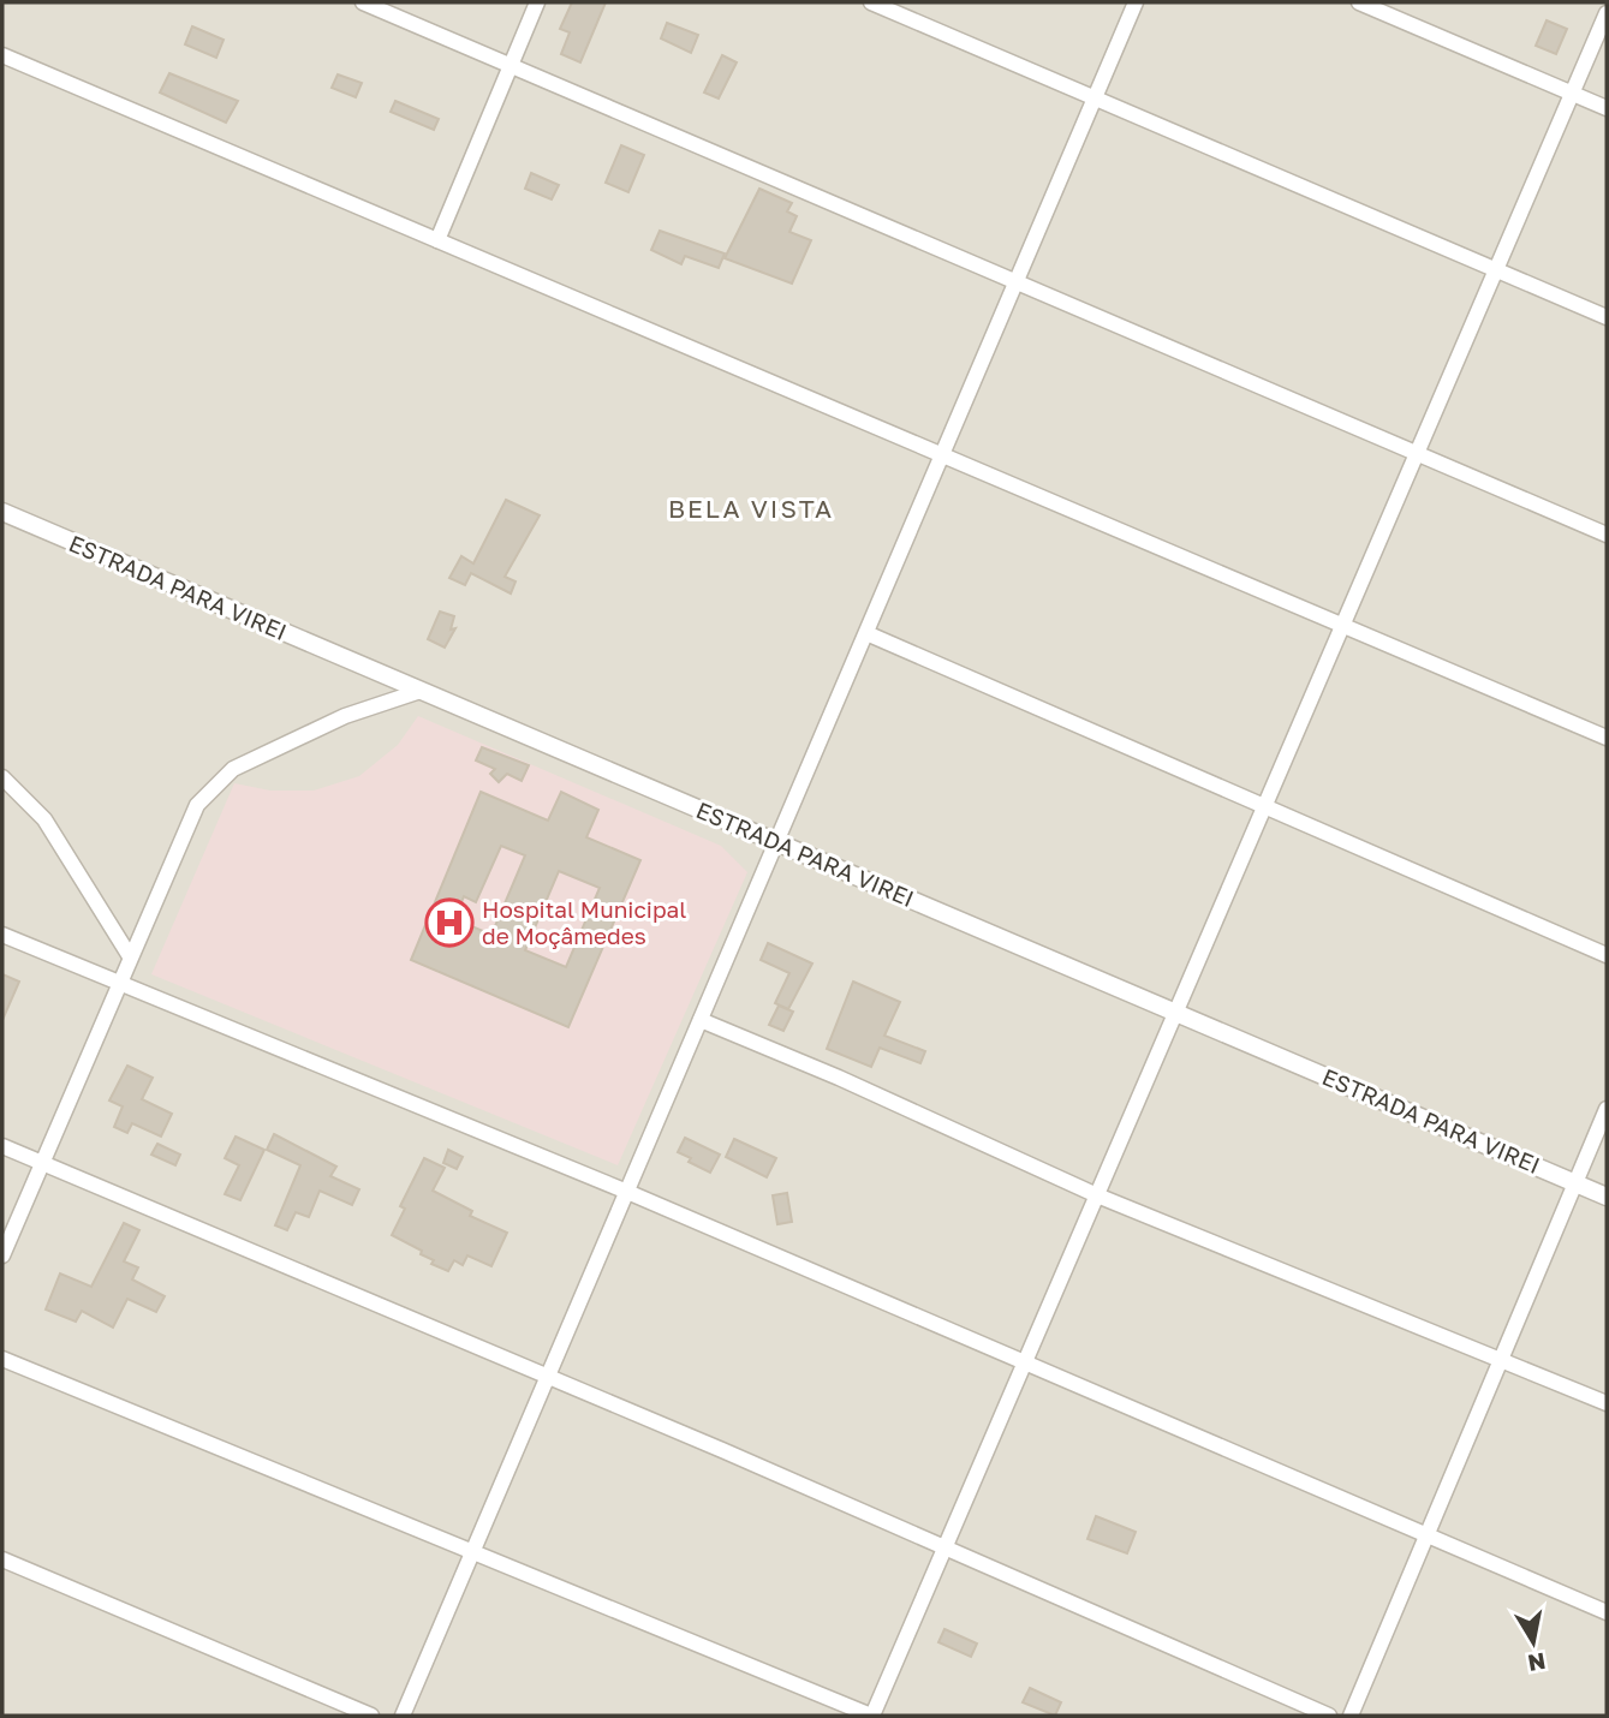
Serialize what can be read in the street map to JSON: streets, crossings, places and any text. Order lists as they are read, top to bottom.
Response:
{
  "streets": {
    "street": ["ESTRADA PARA VIREI"]
  },
  "districts": ["BELA VISTA"],
  "places": {
    "hospital": ["Hospital Municipal de Moçâmedes"]
  },
  "north": "bottom"
}
